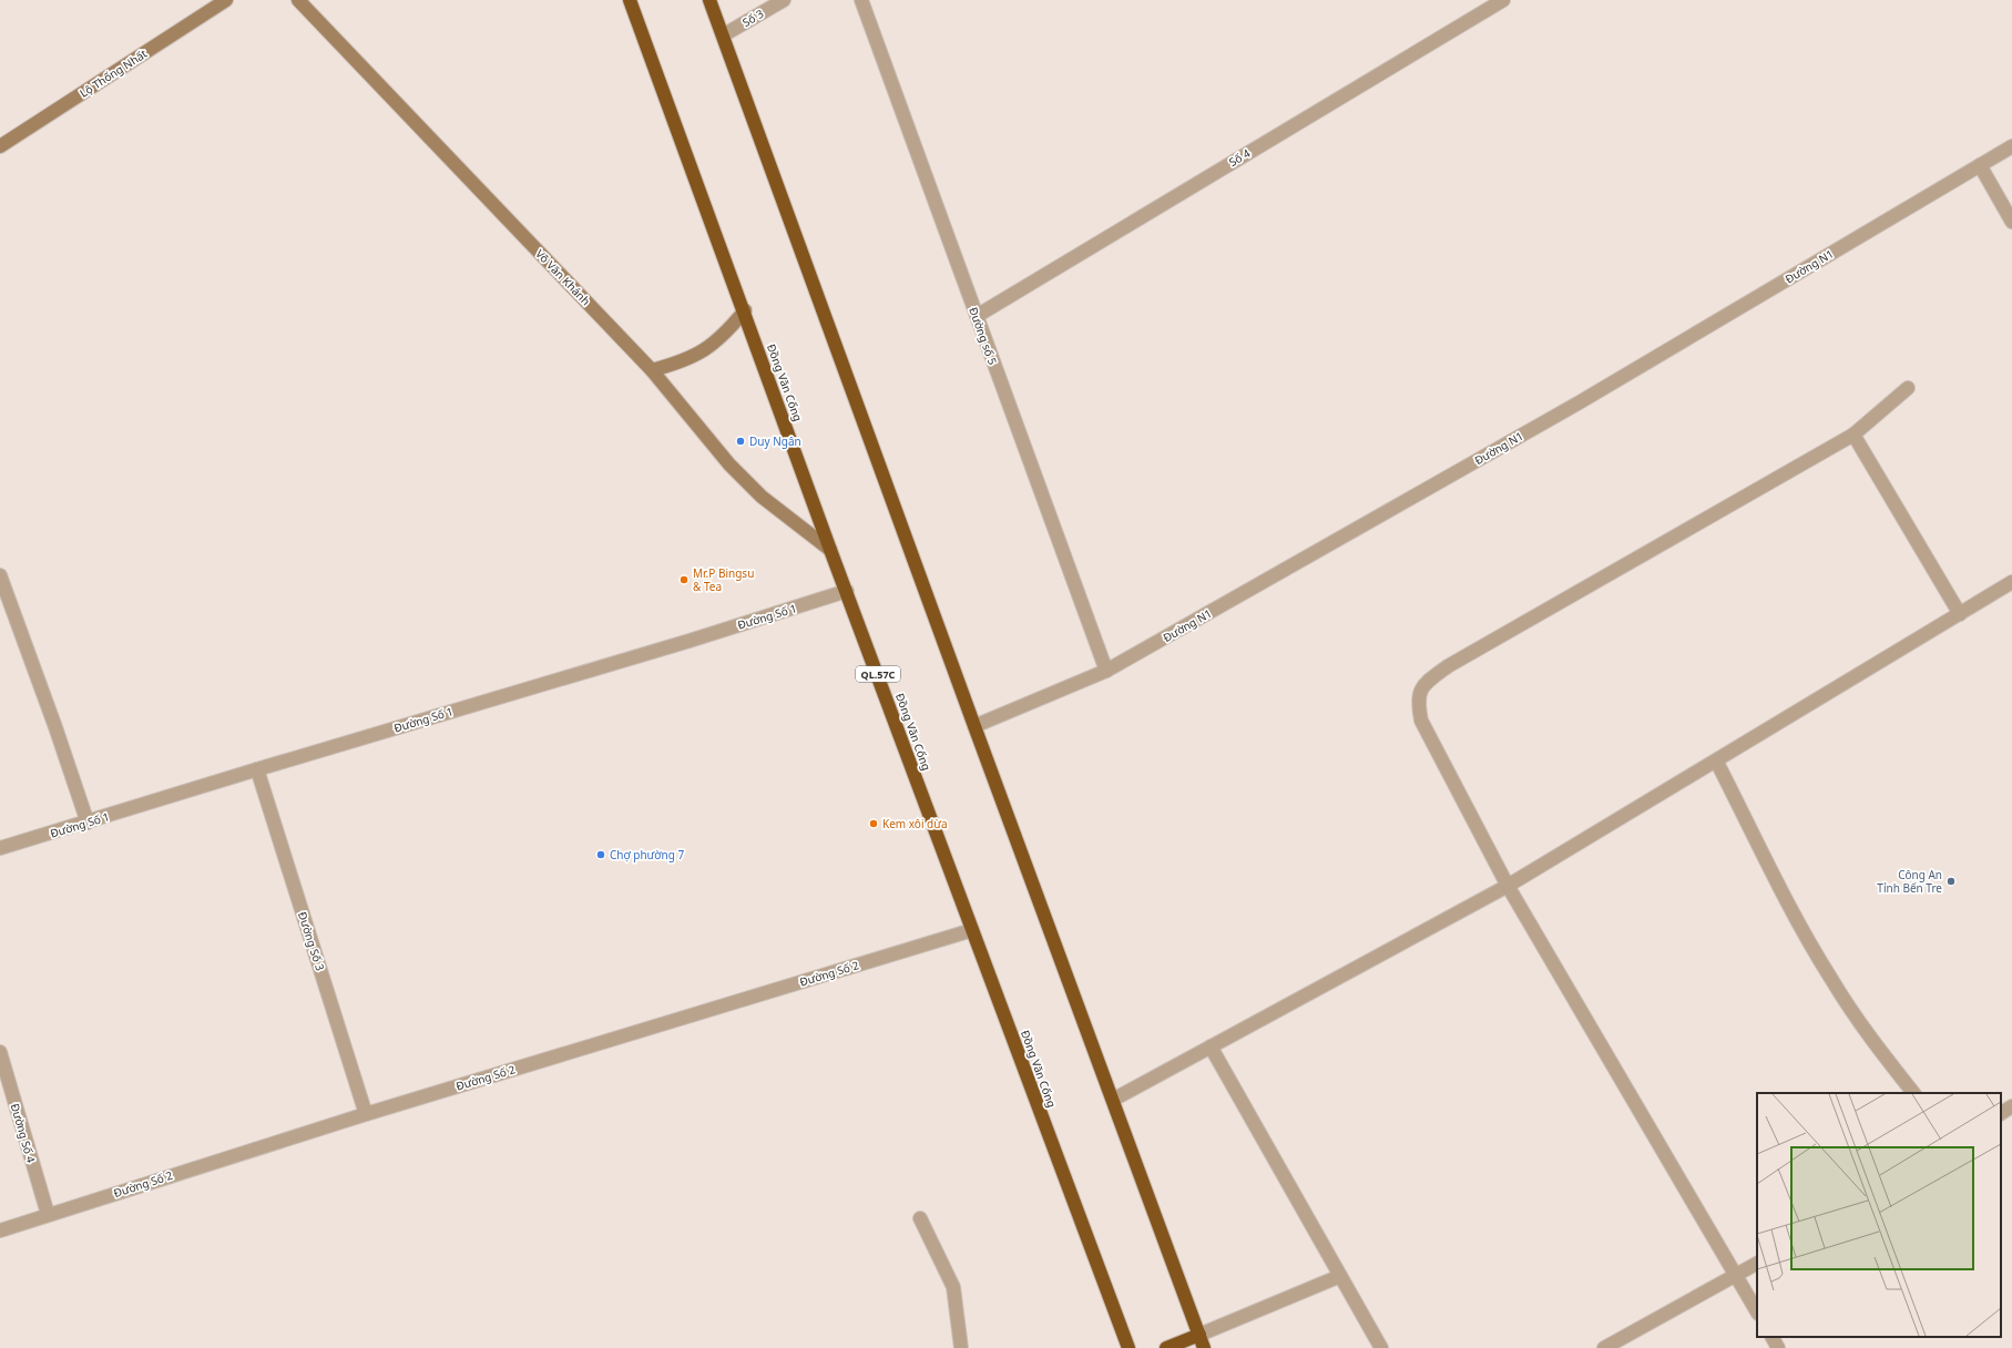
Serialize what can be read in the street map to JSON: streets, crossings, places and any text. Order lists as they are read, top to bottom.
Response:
{
  "streets": {
    "highway": ["Đồng Văn Cống", "QL.57C"],
    "street": [
      "Số 3",
      "Lộ Thống Nhất",
      "Số 4",
      "Đường N1",
      "Võ Văn Khánh",
      "Đường số 5",
      "Đường Số 1",
      "Đường Số 3",
      "Đường Số 2",
      "Đường Số 4"
    ]
  },
  "crossings": [
    ["Số 4", "Đường số 5"],
    ["Đường N1", "Đường số 5"],
    ["Võ Văn Khánh", "Đồng Văn Cống"],
    ["Đồng Văn Cống", "Đường Số 1"],
    ["Đồng Văn Cống", "Đường Số 2"],
    ["Đường Số 1", "Đường Số 3"],
    ["Đường Số 3", "Đường Số 2"],
    ["Đường Số 2", "Đường Số 4"]
  ],
  "places": [
    "Duy Ngân",
    "Mr.P Bingsu & Tea",
    "Kem xôi dừa",
    "Chợ phường 7",
    "Công An Tỉnh Bến Tre"
  ]
}
